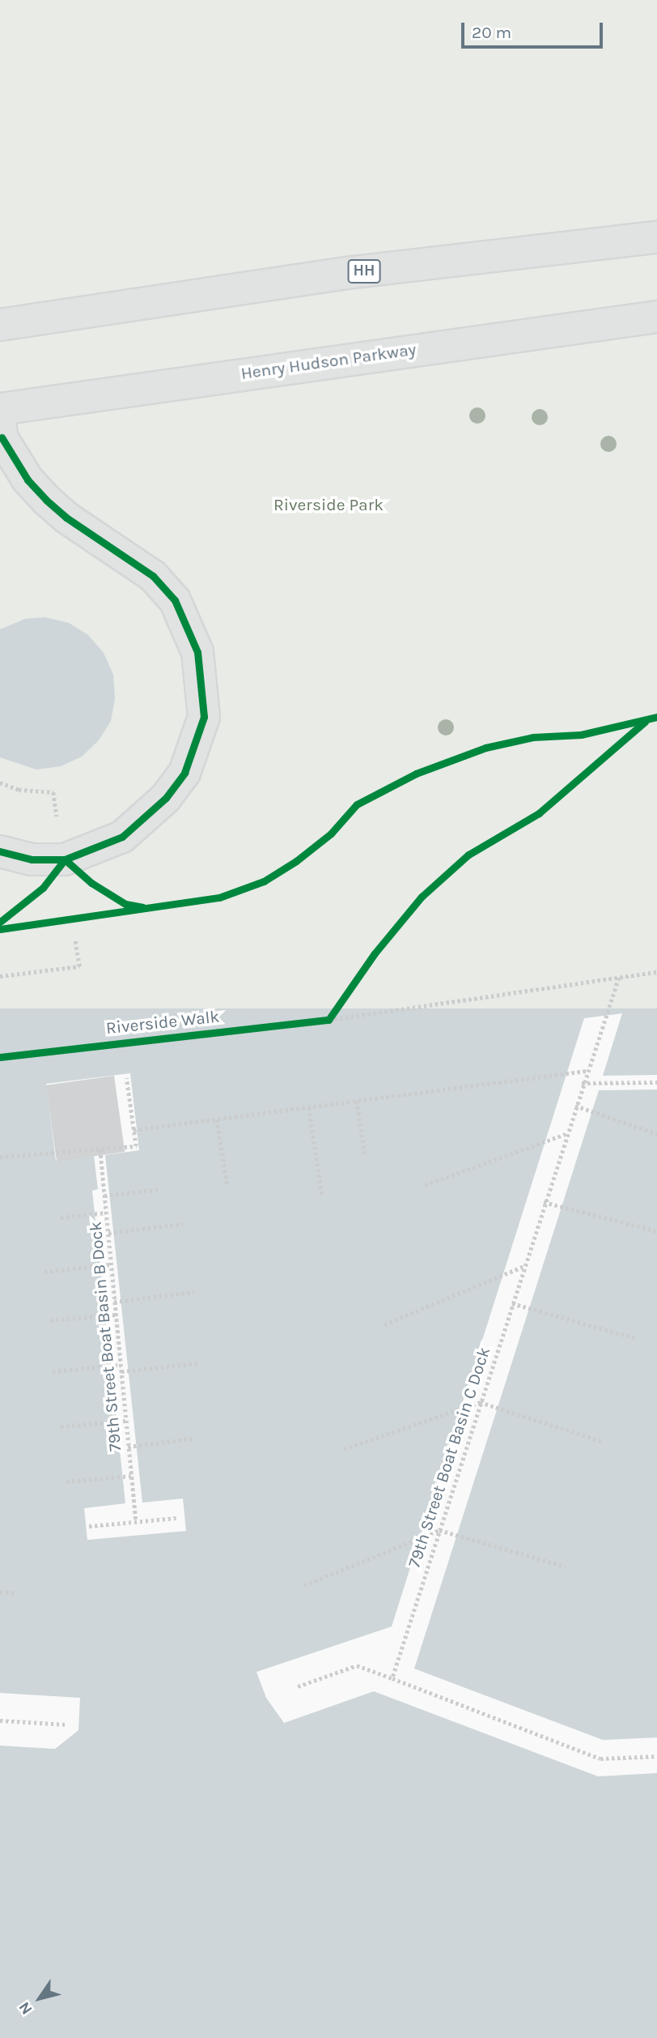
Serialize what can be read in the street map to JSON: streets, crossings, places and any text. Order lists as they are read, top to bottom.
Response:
{
  "streets": {
    "main road": ["HH", "Henry Hudson Parkway"],
    "path": ["79th Street Boat Basin B Dock", "79th Street Boat Basin C Dock"],
    "cycle path": ["Riverside Walk"]
  },
  "crossings": [
    ["Riverside Walk", "79th Street Boat Basin C Dock"]
  ],
  "parks": ["Riverside Park"],
  "scale_bar": "20 m",
  "north": "bottom left"
}
